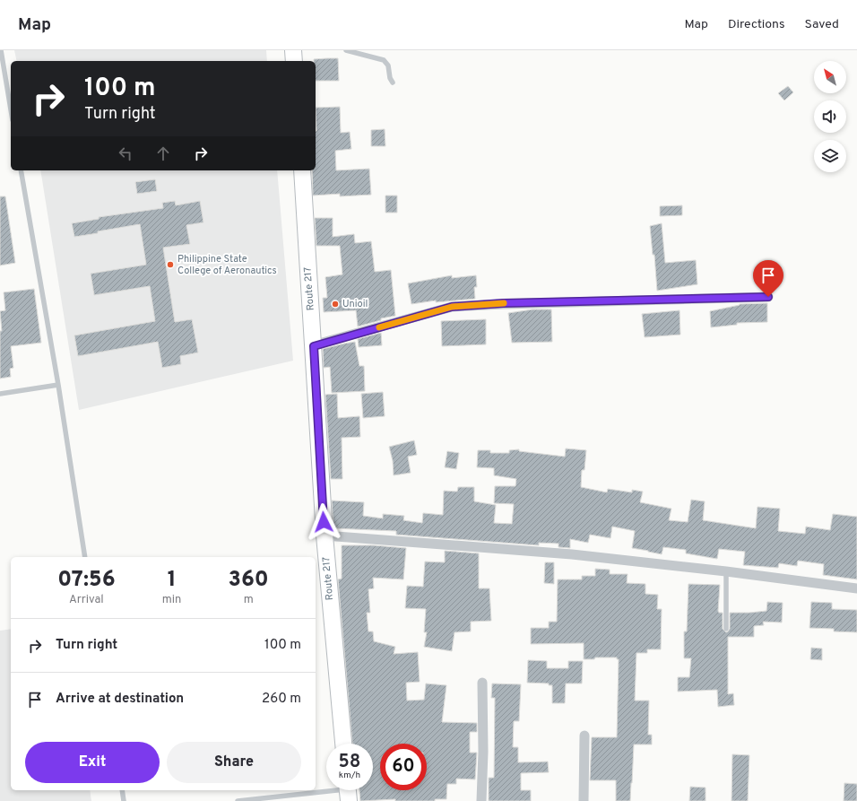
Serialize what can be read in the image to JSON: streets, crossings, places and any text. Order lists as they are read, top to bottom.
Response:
{
  "streets": {
    "main road": ["Route 217"]
  },
  "places": ["Philippine State College of Aeronautics", "Unioil"],
  "north": "top left",
  "page": {
    "header": "Map",
    "nav": ["Map", "Directions", "Saved"],
    "turn": ["100 m", "Turn right"],
    "eta": [
      "07:56",
      "Arrival",
      "1",
      "min",
      "360",
      "m"
    ],
    "list": [
      {
        "name": "Turn right",
        "value": "100 m"
      },
      {
        "name": "Arrive at destination",
        "value": "260 m"
      }
    ],
    "buttons": ["Exit", "Share"],
    "speed": "58 km/h",
    "limit": "60"
  }
}
